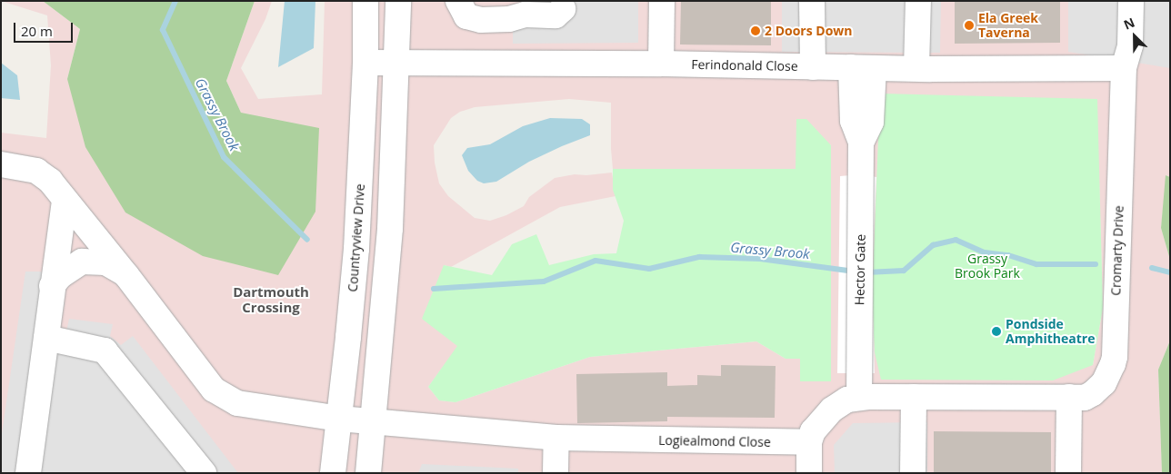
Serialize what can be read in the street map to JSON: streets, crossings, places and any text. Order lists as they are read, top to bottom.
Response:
{
  "streets": {
    "street": [
      "Ferindonald Close",
      "Countryview Drive",
      "Cromarty Drive",
      "Hector Gate",
      "Logiealmond Close"
    ]
  },
  "crossings": [
    ["Ferindonald Close", "Countryview Drive"],
    ["Ferindonald Close", "Cromarty Drive"],
    ["Ferindonald Close", "Hector Gate"],
    ["Countryview Drive", "Logiealmond Close"]
  ],
  "districts": ["Dartmouth Crossing"],
  "water": ["Grassy Brook"],
  "parks": ["Grassy Brook Park"],
  "places": ["Ela Greek Taverna", "2 Doors Down", "Pondside Amphitheatre"],
  "scale_bar": "20 m",
  "north": "top left"
}
